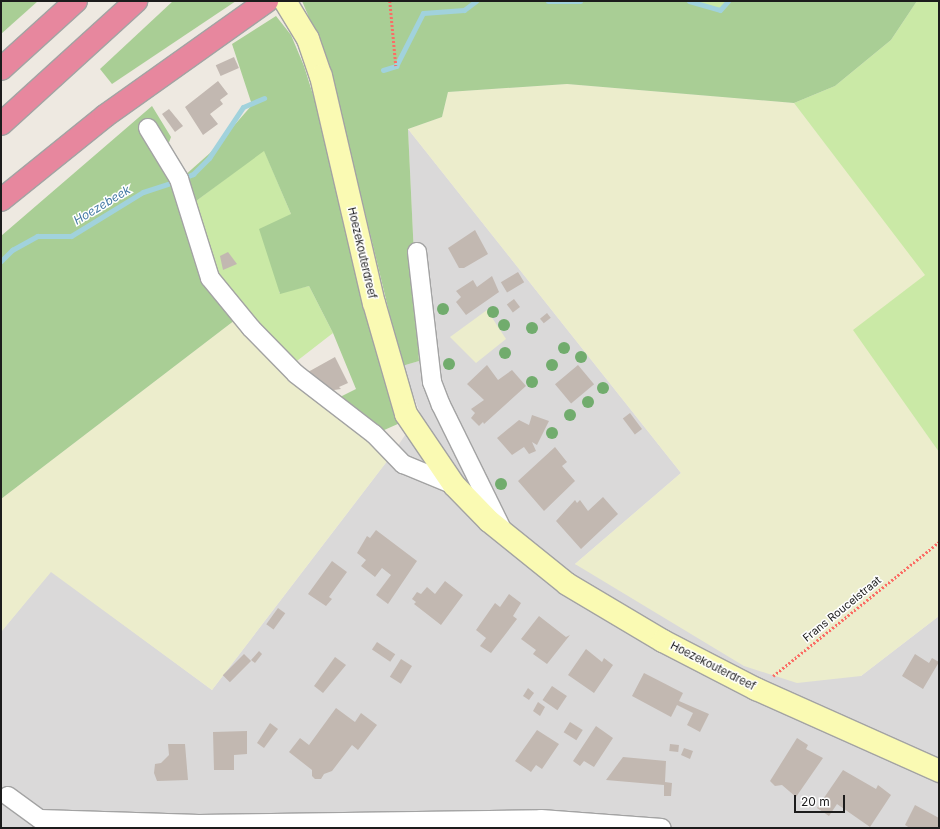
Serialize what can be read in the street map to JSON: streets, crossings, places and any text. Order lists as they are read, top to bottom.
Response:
{
  "streets": {
    "street": ["Hoezekouterdreef"],
    "path": ["Frans Roucelstraat"]
  },
  "crossings": [
    ["Hoezekouterdreef", "Frans Roucelstraat"]
  ],
  "water": ["Hoezebeek"],
  "scale_bar": "20 m"
}
